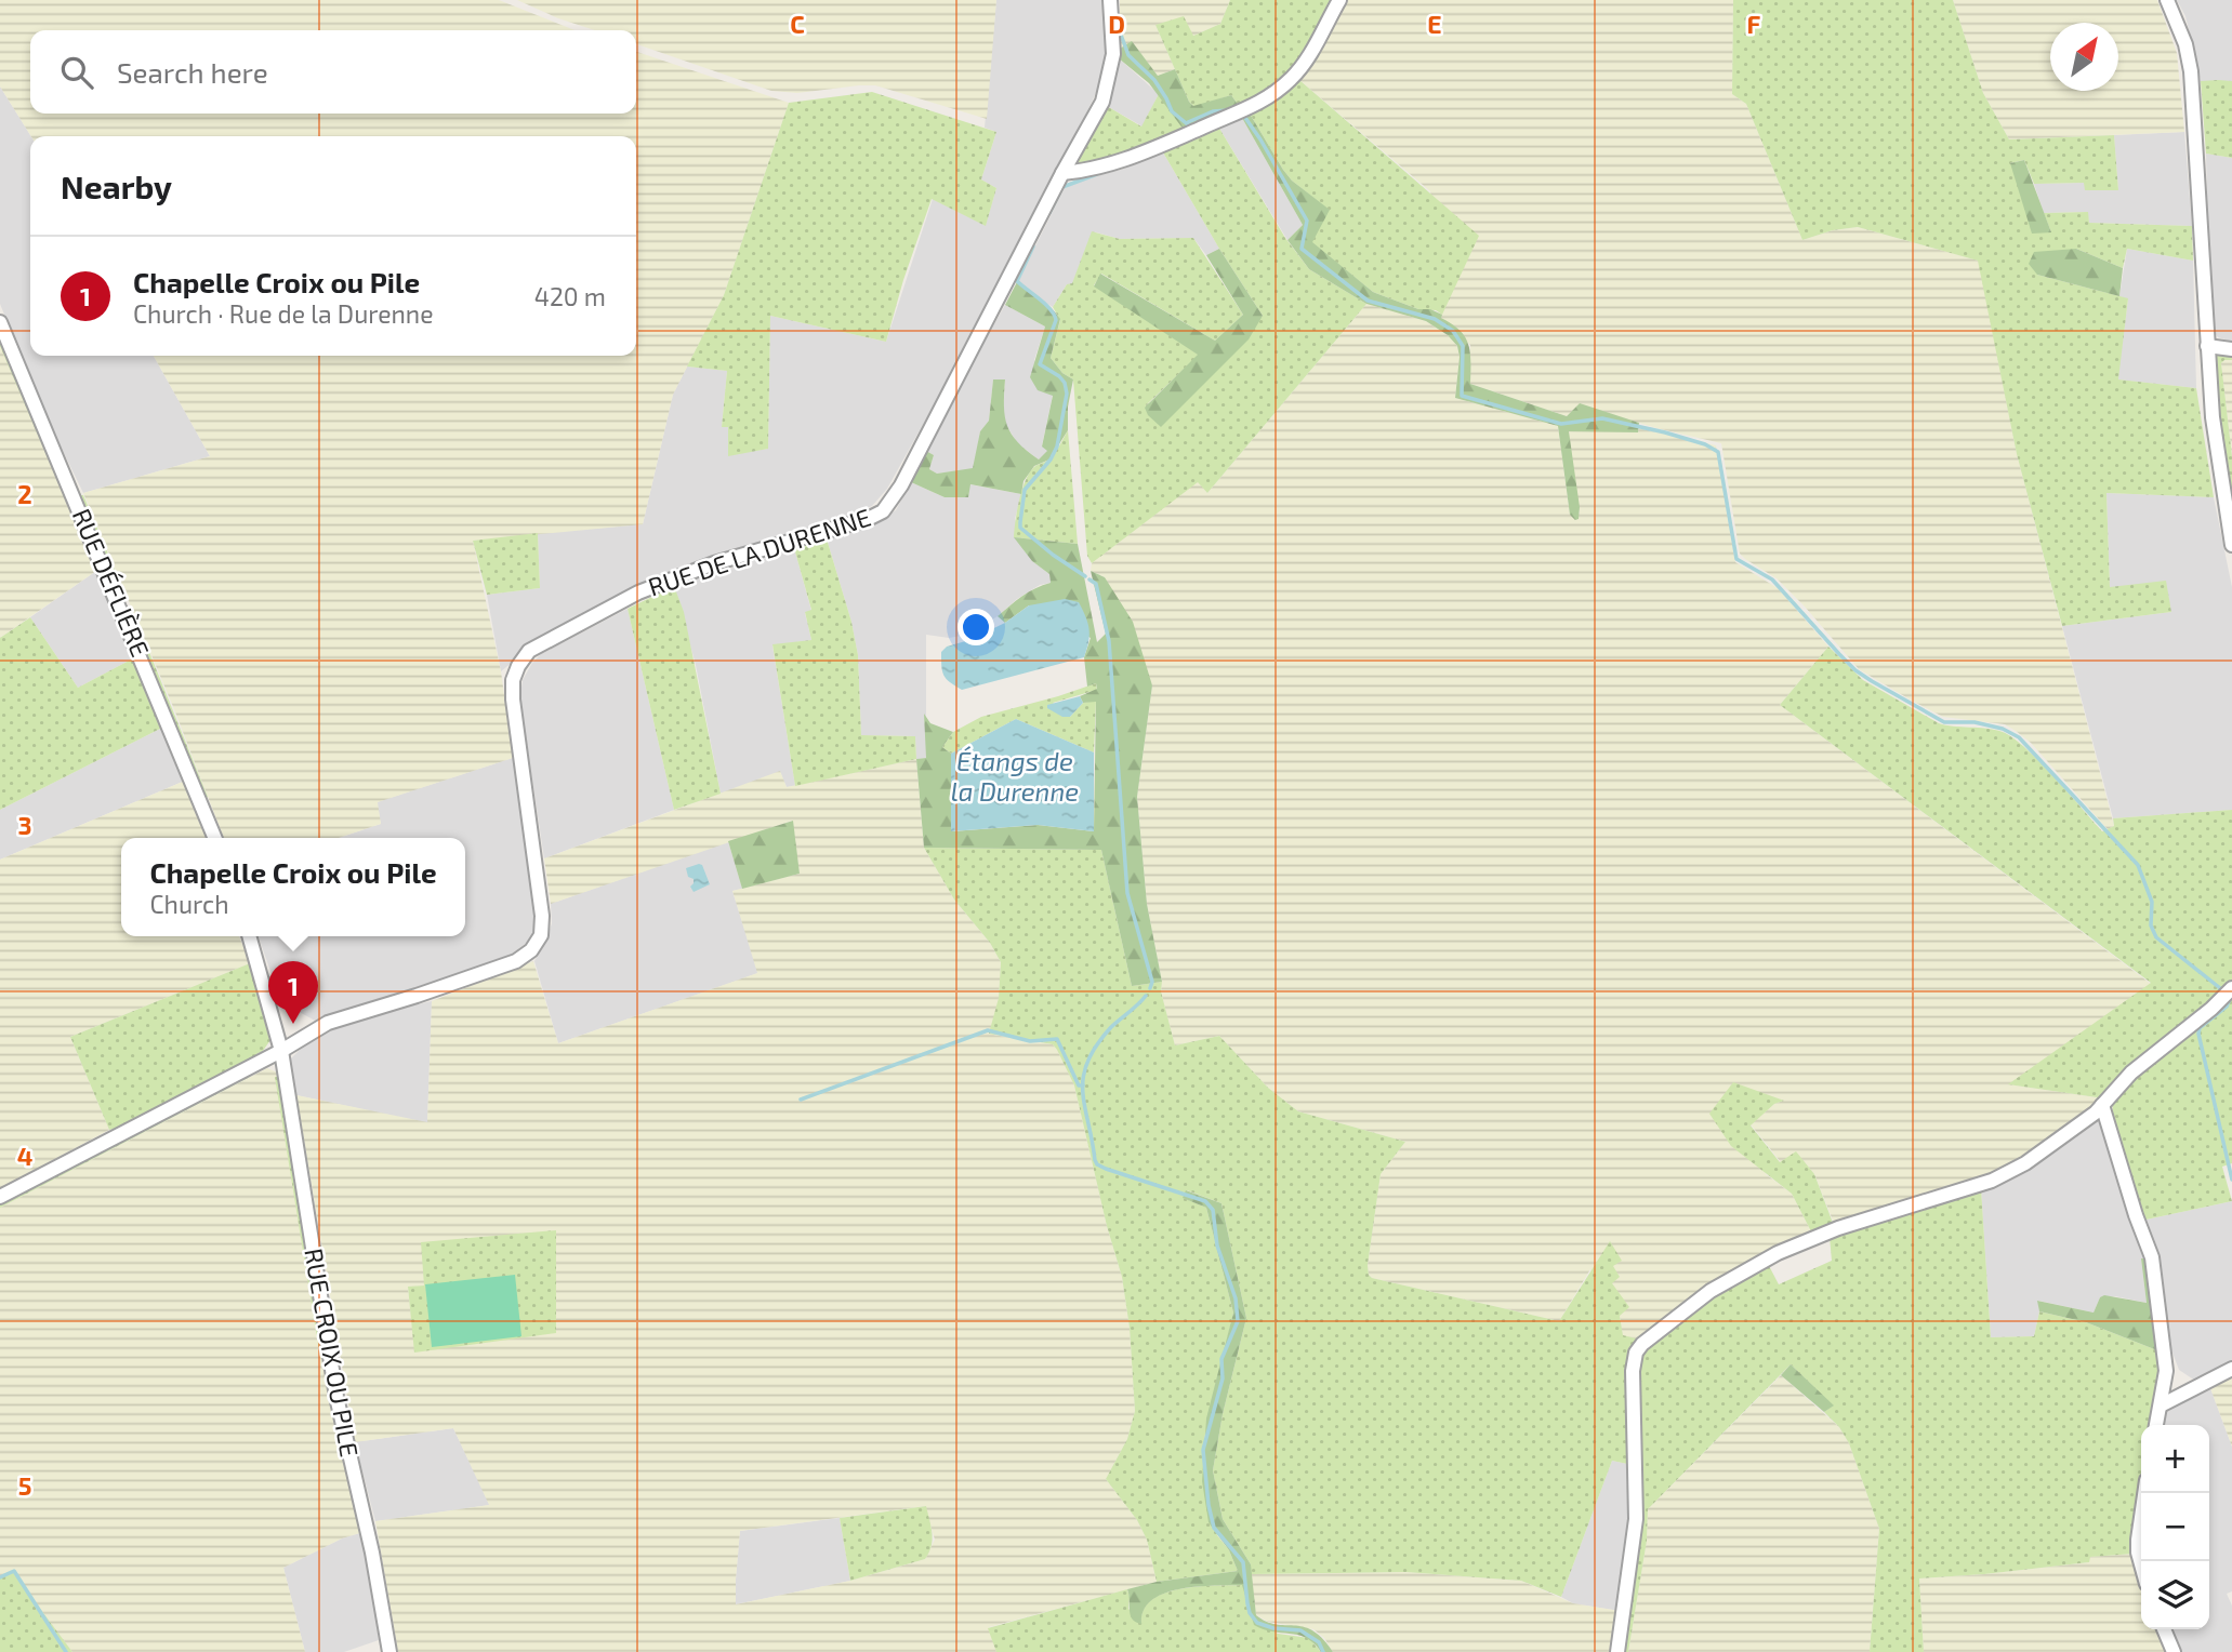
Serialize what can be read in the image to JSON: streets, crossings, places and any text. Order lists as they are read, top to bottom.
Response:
{
  "streets": {
    "street": ["RUE DE LA DURENNE", "RUE DÉFLIÈRE", "RUE CROIX OU PILE"]
  },
  "crossings": [
    ["RUE DE LA DURENNE", "RUE CROIX OU PILE"]
  ],
  "water": ["Étangs de la Durenne"],
  "north": "top right",
  "page": {
    "search": "Search here",
    "heading": "Nearby",
    "list": [
      {
        "mark": "1",
        "name": "Chapelle Croix ou Pile",
        "note": "Church · Rue de la Durenne",
        "value": "420 m"
      }
    ],
    "popup": ["Chapelle Croix ou Pile", "Church"],
    "pins": "1",
    "map_buttons": ["+", "−"]
  },
  "grid": {
    "columns": [
      "C",
      "D",
      "E",
      "F"
    ],
    "rows": [
      "2",
      "3",
      "4",
      "5"
    ]
  }
}
